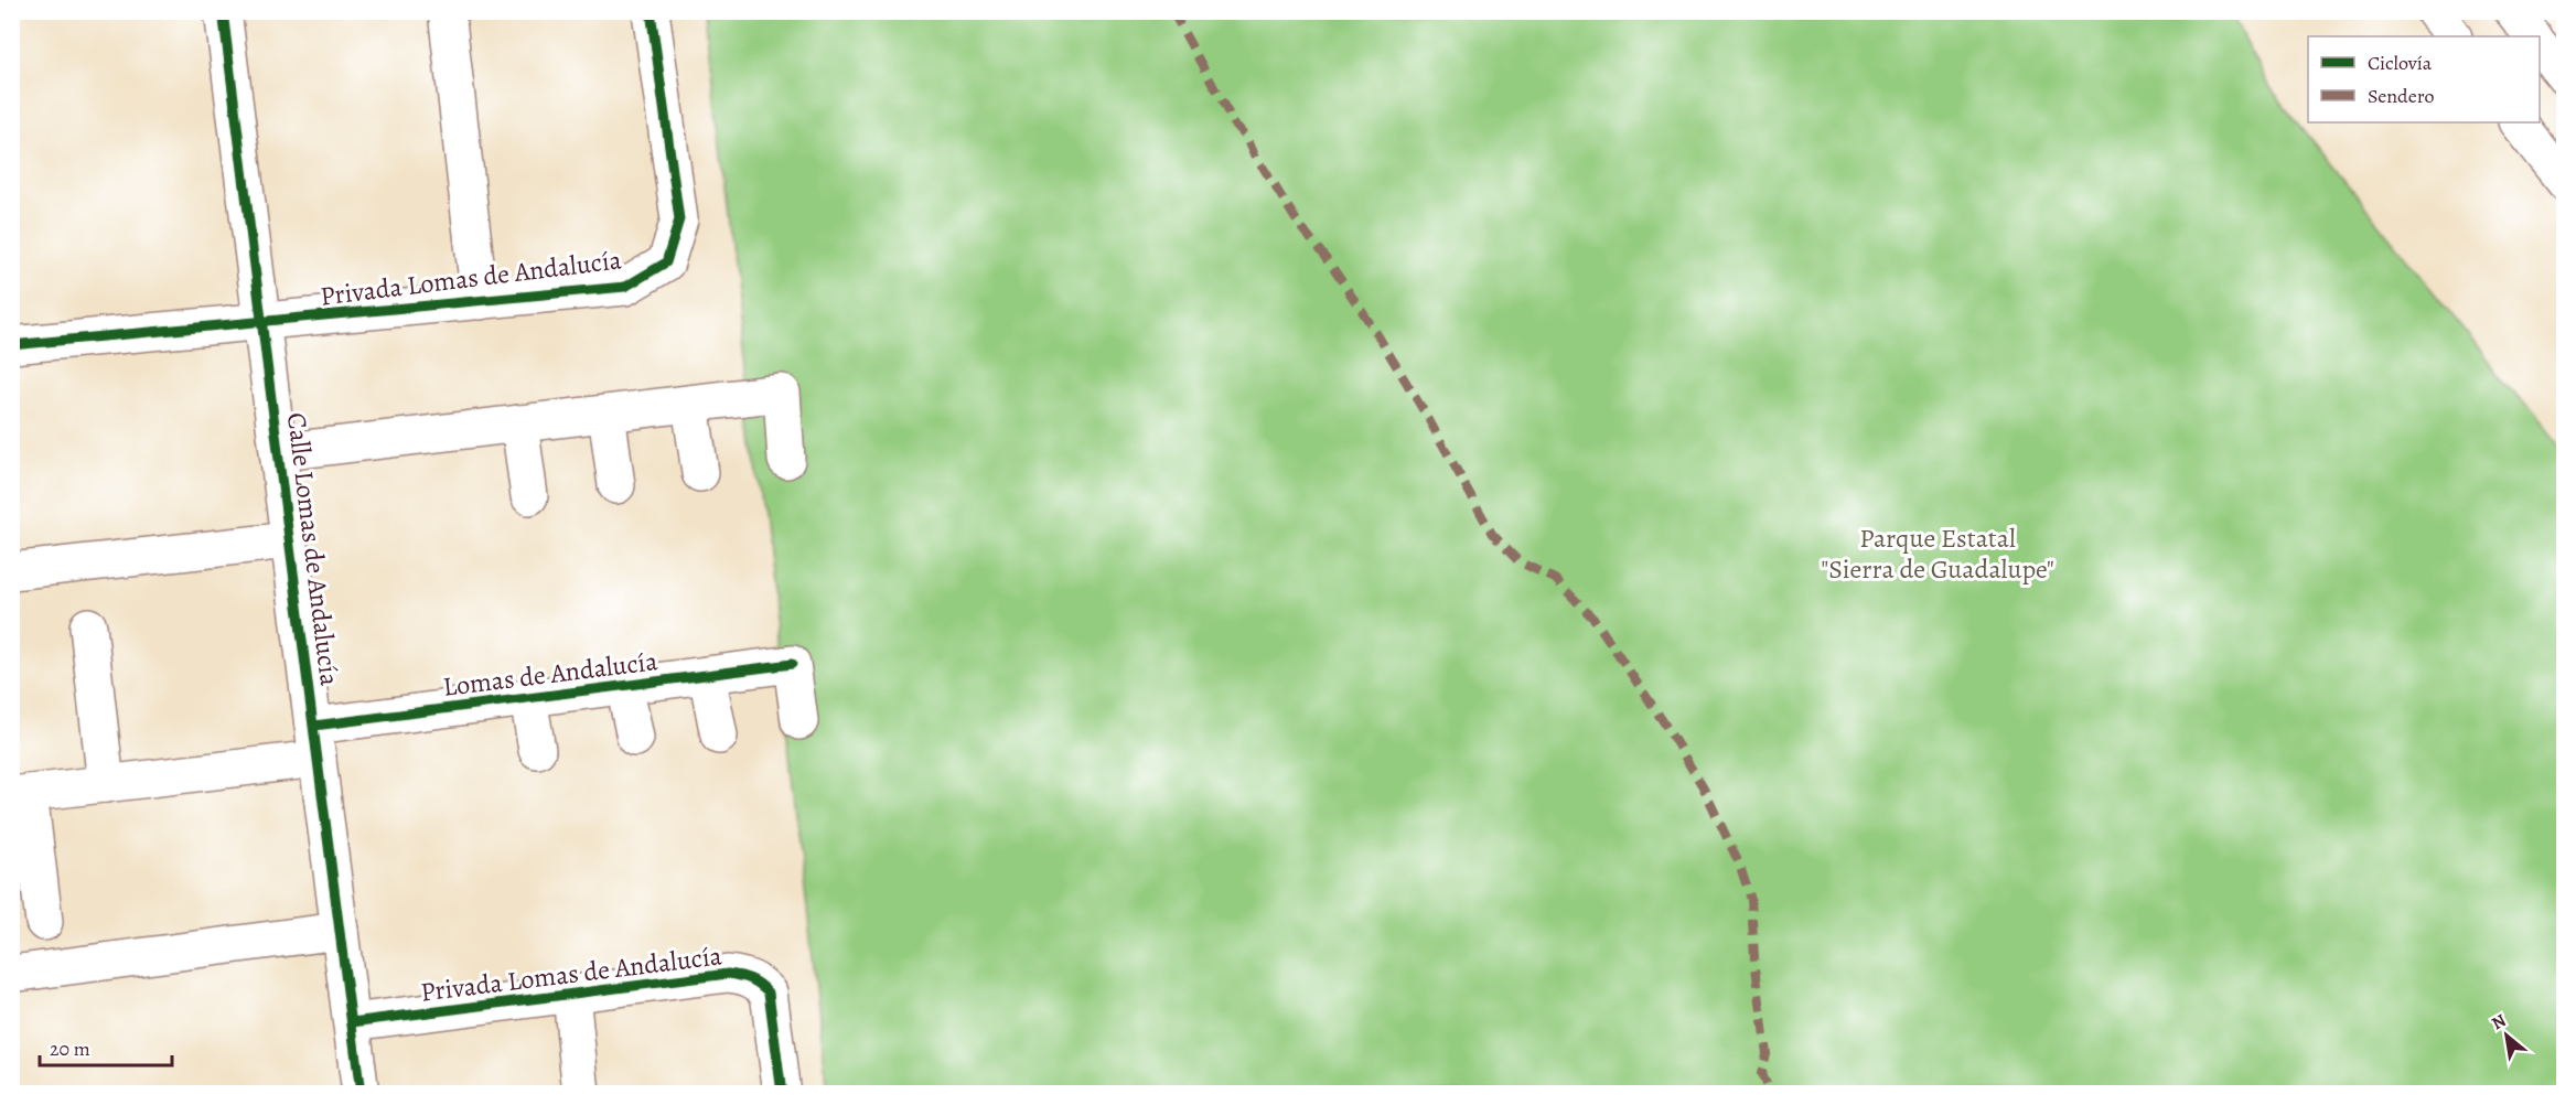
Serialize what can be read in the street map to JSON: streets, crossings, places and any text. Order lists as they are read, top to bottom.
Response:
{
  "streets": {
    "street": ["Privada Lomas de Andalucía", "Calle Lomas de Andalucía", "Lomas de Andalucía"]
  },
  "crossings": [
    ["Privada Lomas de Andalucía", "Calle Lomas de Andalucía"],
    ["Calle Lomas de Andalucía", "Lomas de Andalucía"]
  ],
  "parks": ["Parque Estatal \"Sierra de Guadalupe\""],
  "legend": ["Ciclovía", "Sendero"],
  "scale_bar": "20 m",
  "north": "top left"
}
